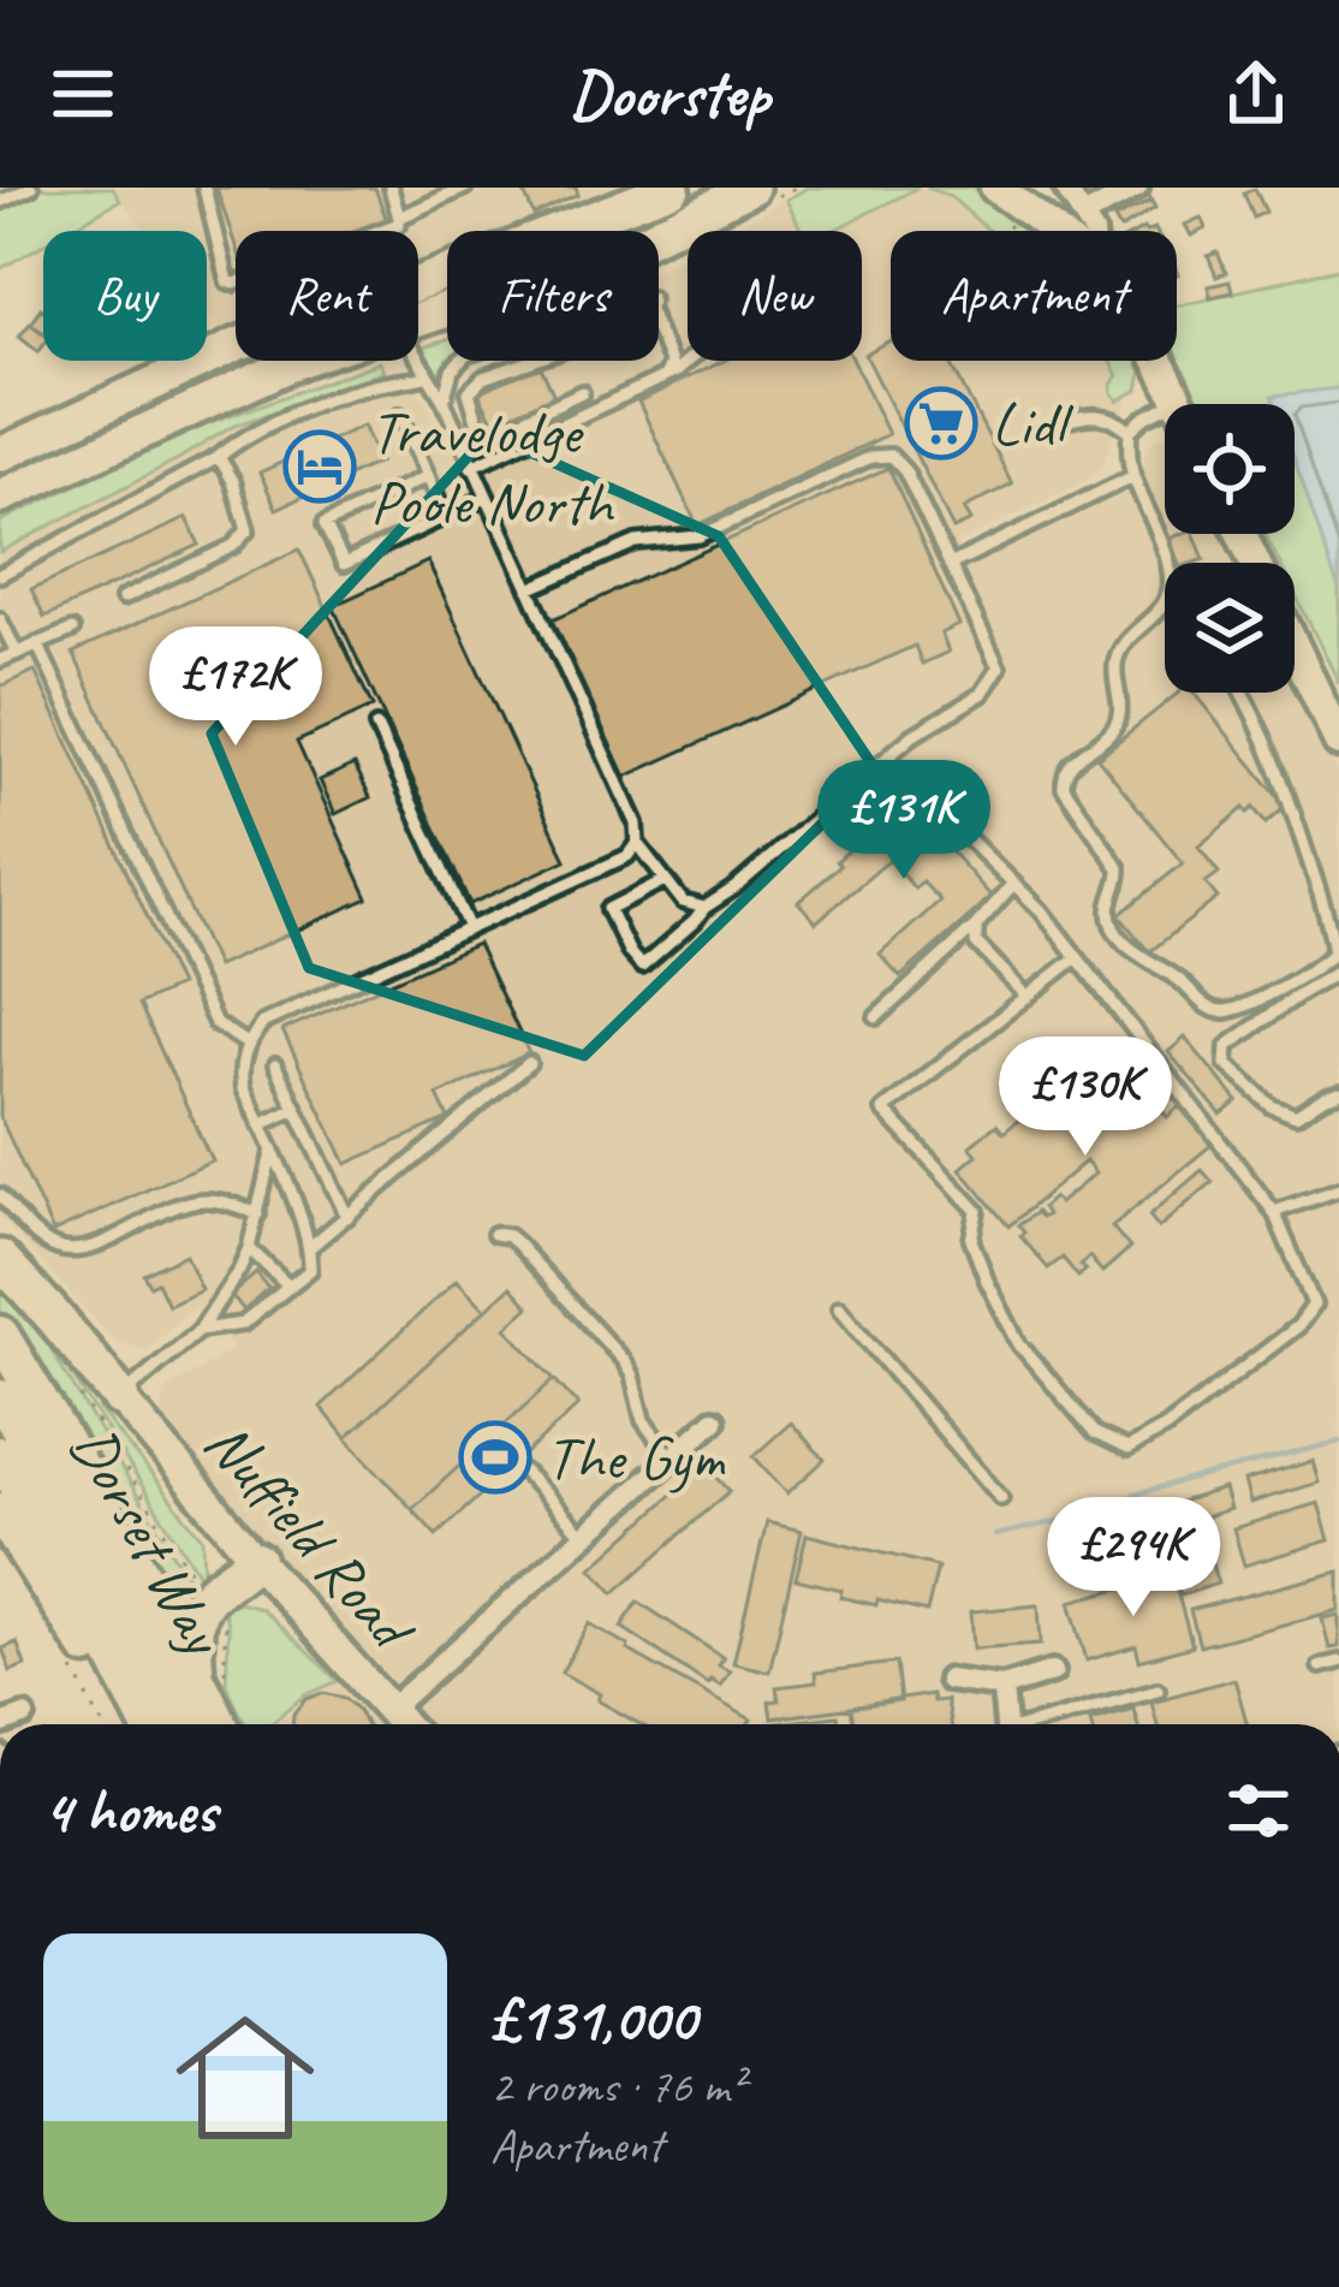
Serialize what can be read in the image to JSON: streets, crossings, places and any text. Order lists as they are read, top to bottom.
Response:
{
  "streets": {
    "highway": ["Dorset Way"],
    "street": ["Nuffield Road"]
  },
  "places": {
    "supermarket": ["Lidl"],
    "hotel": ["Travelodge Poole North"],
    "sports": ["The Gym"]
  },
  "page": {
    "header": "Doorstep",
    "chip": [
      "Buy",
      "Rent",
      "Filters",
      "New",
      "Apartment"
    ],
    "price": [
      "£172K",
      "£131K",
      "£130K",
      "£294K"
    ],
    "heading": "4 homes",
    "list": [
      {
        "name": "£131,000",
        "note": "2 rooms · 76 m² · Apartment"
      }
    ]
  }
}
